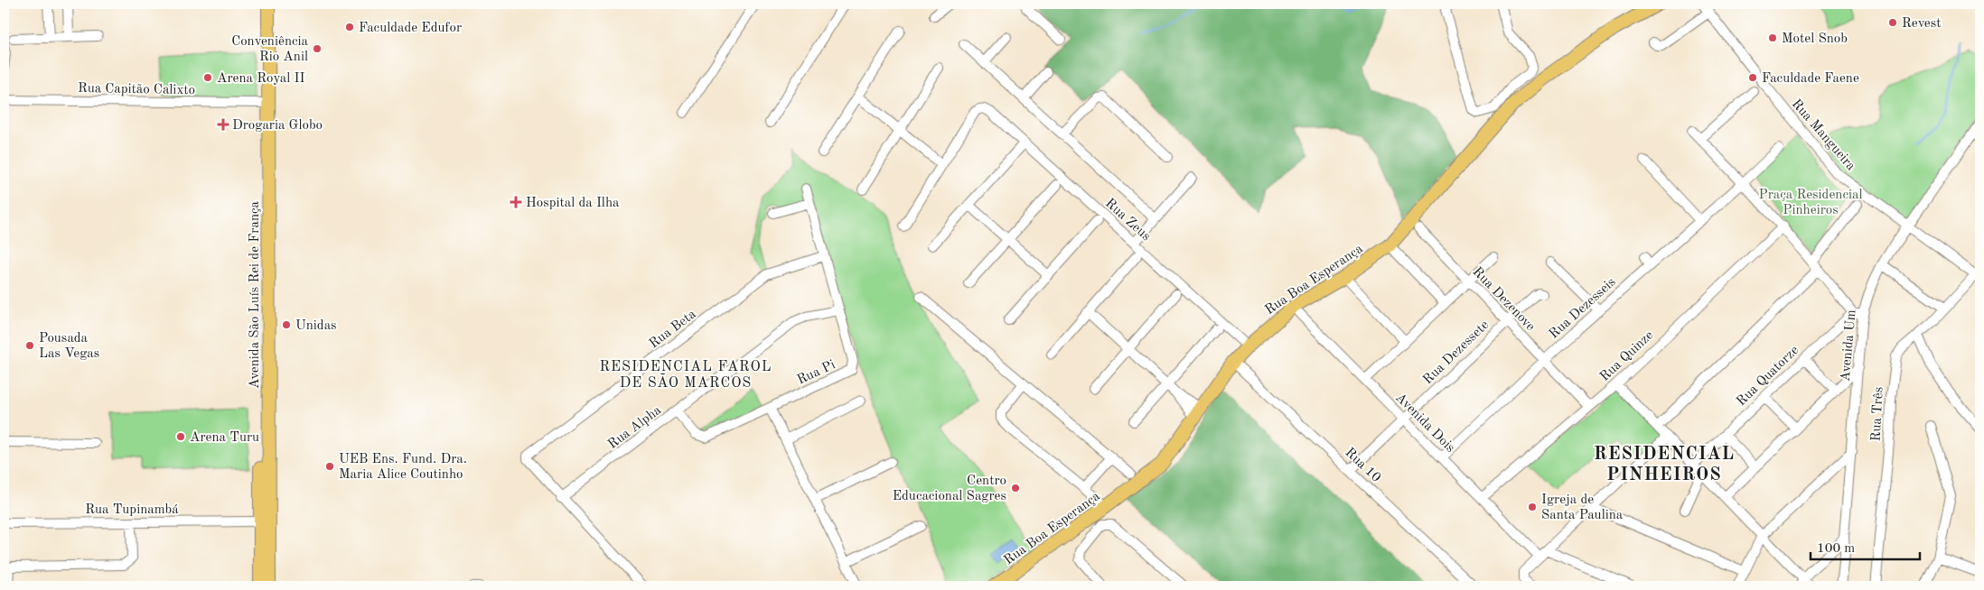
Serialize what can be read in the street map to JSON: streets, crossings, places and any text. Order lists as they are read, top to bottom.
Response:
{
  "streets": {
    "main road": ["Rua Boa Esperança", "Avenida São Luís Rei de França"],
    "street": [
      "Rua Capitão Calixto",
      "Rua Mangueira",
      "Rua Zeus",
      "Rua Dezenove",
      "Rua Dezesseis",
      "Rua Beta",
      "Avenida Um",
      "Rua Dezessete",
      "Rua Quinze",
      "Rua Pi",
      "Rua Quatorze",
      "Rua Três",
      "Avenida Dois",
      "Rua Alpha",
      "Rua 10",
      "Rua Tupinambá"
    ]
  },
  "crossings": [
    ["Rua Capitão Calixto", "Avenida São Luís Rei de França"],
    ["Rua Mangueira", "Avenida Um"],
    ["Rua Mangueira", "Rua Três"],
    ["Rua Zeus", "Rua Boa Esperança"],
    ["Rua Boa Esperança", "Avenida Dois"],
    ["Rua Boa Esperança", "Rua 10"],
    ["Avenida São Luís Rei de França", "Rua Tupinambá"],
    ["Rua Dezenove", "Rua Dezesseis"],
    ["Rua Dezenove", "Rua Dezessete"],
    ["Rua Dezenove", "Rua Quinze"],
    ["Rua Dezesseis", "Avenida Dois"],
    ["Rua Beta", "Rua Pi"],
    ["Rua Beta", "Rua Alpha"],
    ["Avenida Um", "Rua Quatorze"],
    ["Rua Dezessete", "Avenida Dois"],
    ["Rua Dezessete", "Rua 10"],
    ["Rua Quinze", "Avenida Dois"],
    ["Rua Pi", "Rua Alpha"]
  ],
  "districts": ["RESIDENCIAL FAROL DE SÃO MARCOS", "RESIDENCIAL PINHEIROS"],
  "parks": ["Praça Residencial Pinheiros"],
  "places": {
    "other": [
      "Revest",
      "Faculdade Edufor",
      "Motel Snob",
      "Conveniência Rio Anil",
      "Arena Royal II",
      "Faculdade Faene",
      "Unidas",
      "Pousada Las Vegas",
      "Arena Turu",
      "UEB Ens. Fund. Dra. Maria Alice Coutinho",
      "Centro Educacional Sagres",
      "Igreja de Santa Paulina"
    ],
    "health": ["Drogaria Globo", "Hospital da Ilha"]
  },
  "scale_bar": "100 m"
}
